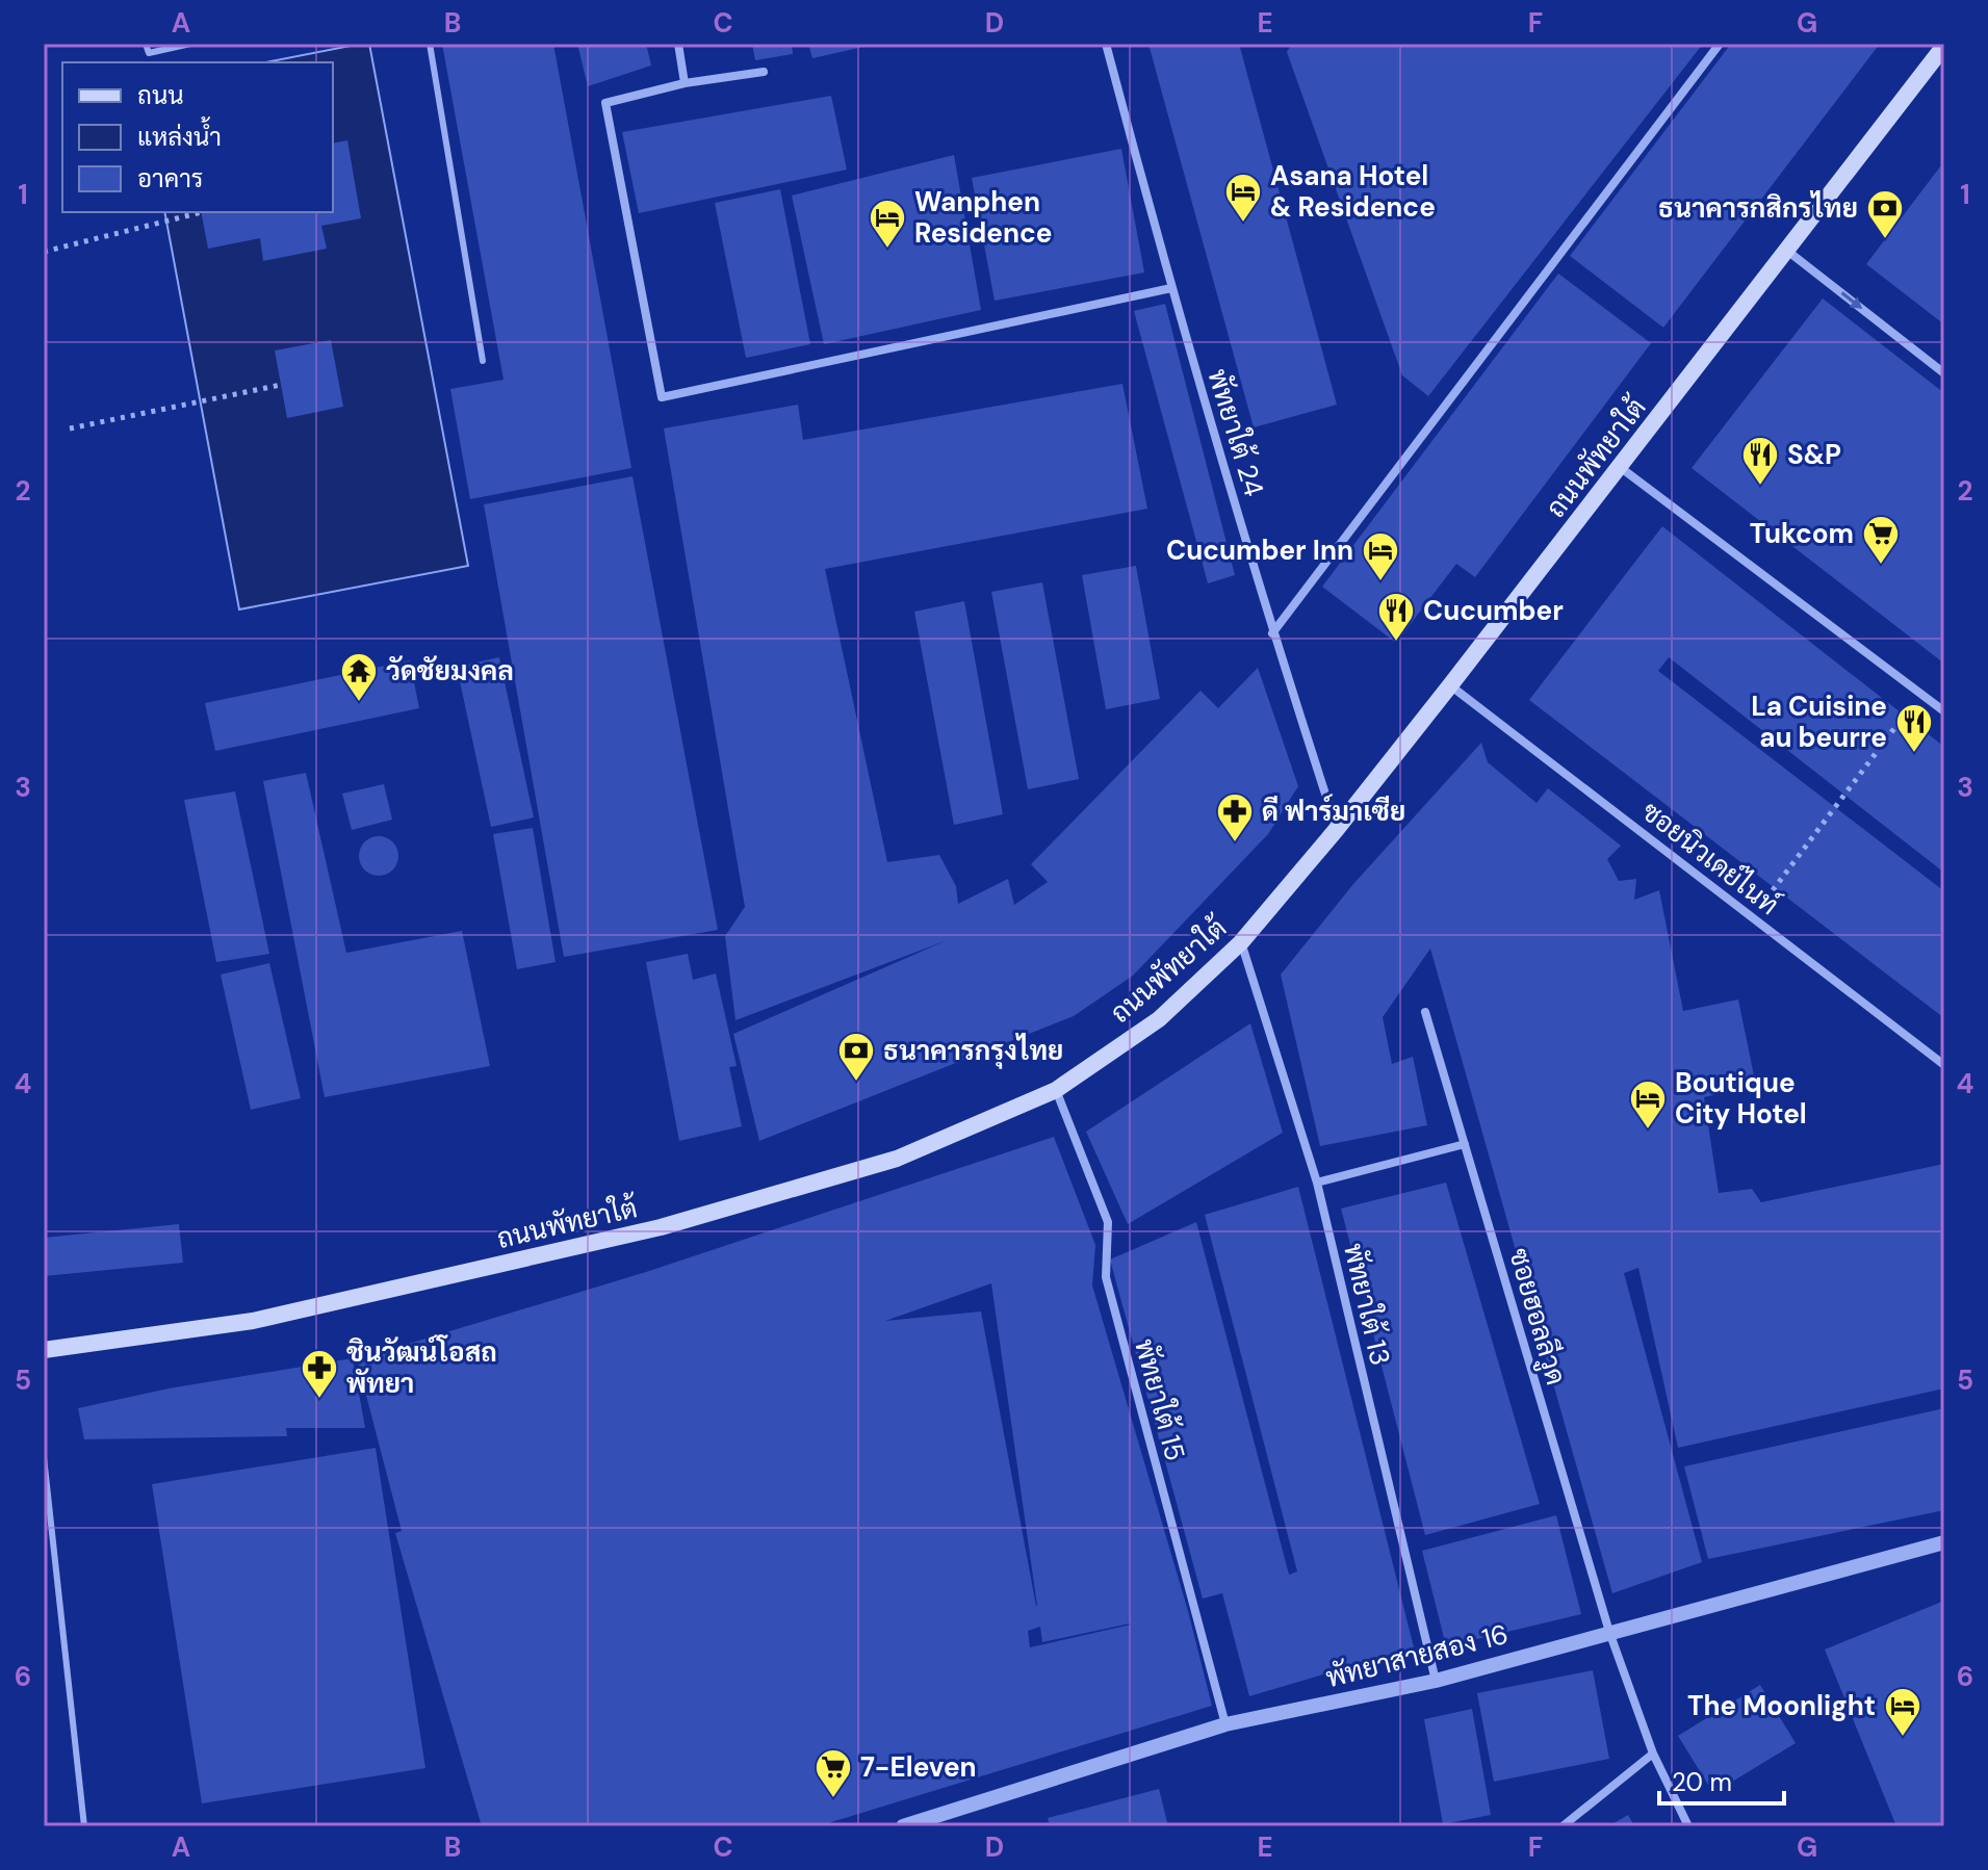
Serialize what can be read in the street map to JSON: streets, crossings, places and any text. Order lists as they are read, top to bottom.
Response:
{
  "streets": {
    "main road": ["ถนนพัทยาใต้"],
    "street": [
      "พัทยาใต้ 24",
      "ซอยนิวเดย์ไนท์",
      "พัทยาใต้ 13",
      "ซอยฮอลลีวูด",
      "พัทยาใต้ 15",
      "พัทยาสายสอง 16"
    ]
  },
  "crossings": [
    ["พัทยาใต้ 24", "ถนนพัทยาใต้"],
    ["ถนนพัทยาใต้", "ซอยนิวเดย์ไนท์"],
    ["ถนนพัทยาใต้", "พัทยาใต้ 13"],
    ["ถนนพัทยาใต้", "พัทยาใต้ 15"],
    ["พัทยาใต้ 13", "พัทยาสายสอง 16"],
    ["ซอยฮอลลีวูด", "พัทยาสายสอง 16"],
    ["พัทยาใต้ 15", "พัทยาสายสอง 16"]
  ],
  "places": {
    "hotel": [
      "Asana Hotel & Residence",
      "Wanphen Residence",
      "Cucumber Inn",
      "Boutique City Hotel",
      "The Moonlight"
    ],
    "bank": ["ธนาคารกสิกรไทย", "ธนาคารกรุงไทย"],
    "restaurant": ["S&P", "Cucumber", "La Cuisine au beurre"],
    "supermarket": ["Tukcom", "7-Eleven"],
    "temple": ["วัดชัยมงคล"],
    "pharmacy": ["ดี ฟาร์มาเซีย", "ชินวัฒน์โอสถ พัทยา"]
  },
  "legend": ["ถนน", "แหล่งน้ำ", "อาคาร"],
  "scale_bar": "20 m",
  "grid": {
    "columns": [
      "A",
      "B",
      "C",
      "D",
      "E",
      "F",
      "G"
    ],
    "rows": [
      "1",
      "2",
      "3",
      "4",
      "5",
      "6"
    ]
  }
}
